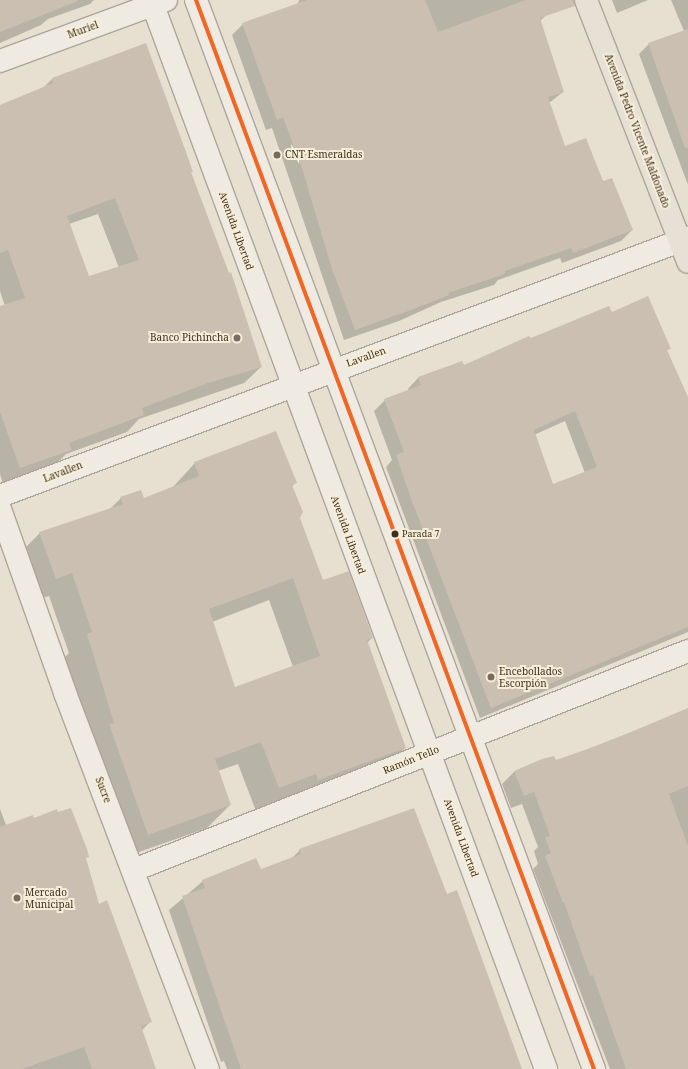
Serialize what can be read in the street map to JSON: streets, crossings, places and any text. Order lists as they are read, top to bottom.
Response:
{
  "streets": {
    "main road": ["Avenida Pedro Vicente Maldonado"],
    "street": [
      "Muriel",
      "Avenida Libertad",
      "Lavallen",
      "Ramón Tello",
      "Sucre"
    ]
  },
  "crossings": [
    ["Muriel", "Avenida Libertad"],
    ["Avenida Pedro Vicente Maldonado", "Lavallen"],
    ["Avenida Libertad", "Lavallen"],
    ["Avenida Libertad", "Ramón Tello"],
    ["Ramón Tello", "Sucre"]
  ],
  "places": [
    "CNT Esmeraldas",
    "Banco Pichincha",
    "Parada 7",
    "Encebollados Escorpión",
    "Mercado Municipal"
  ]
}
